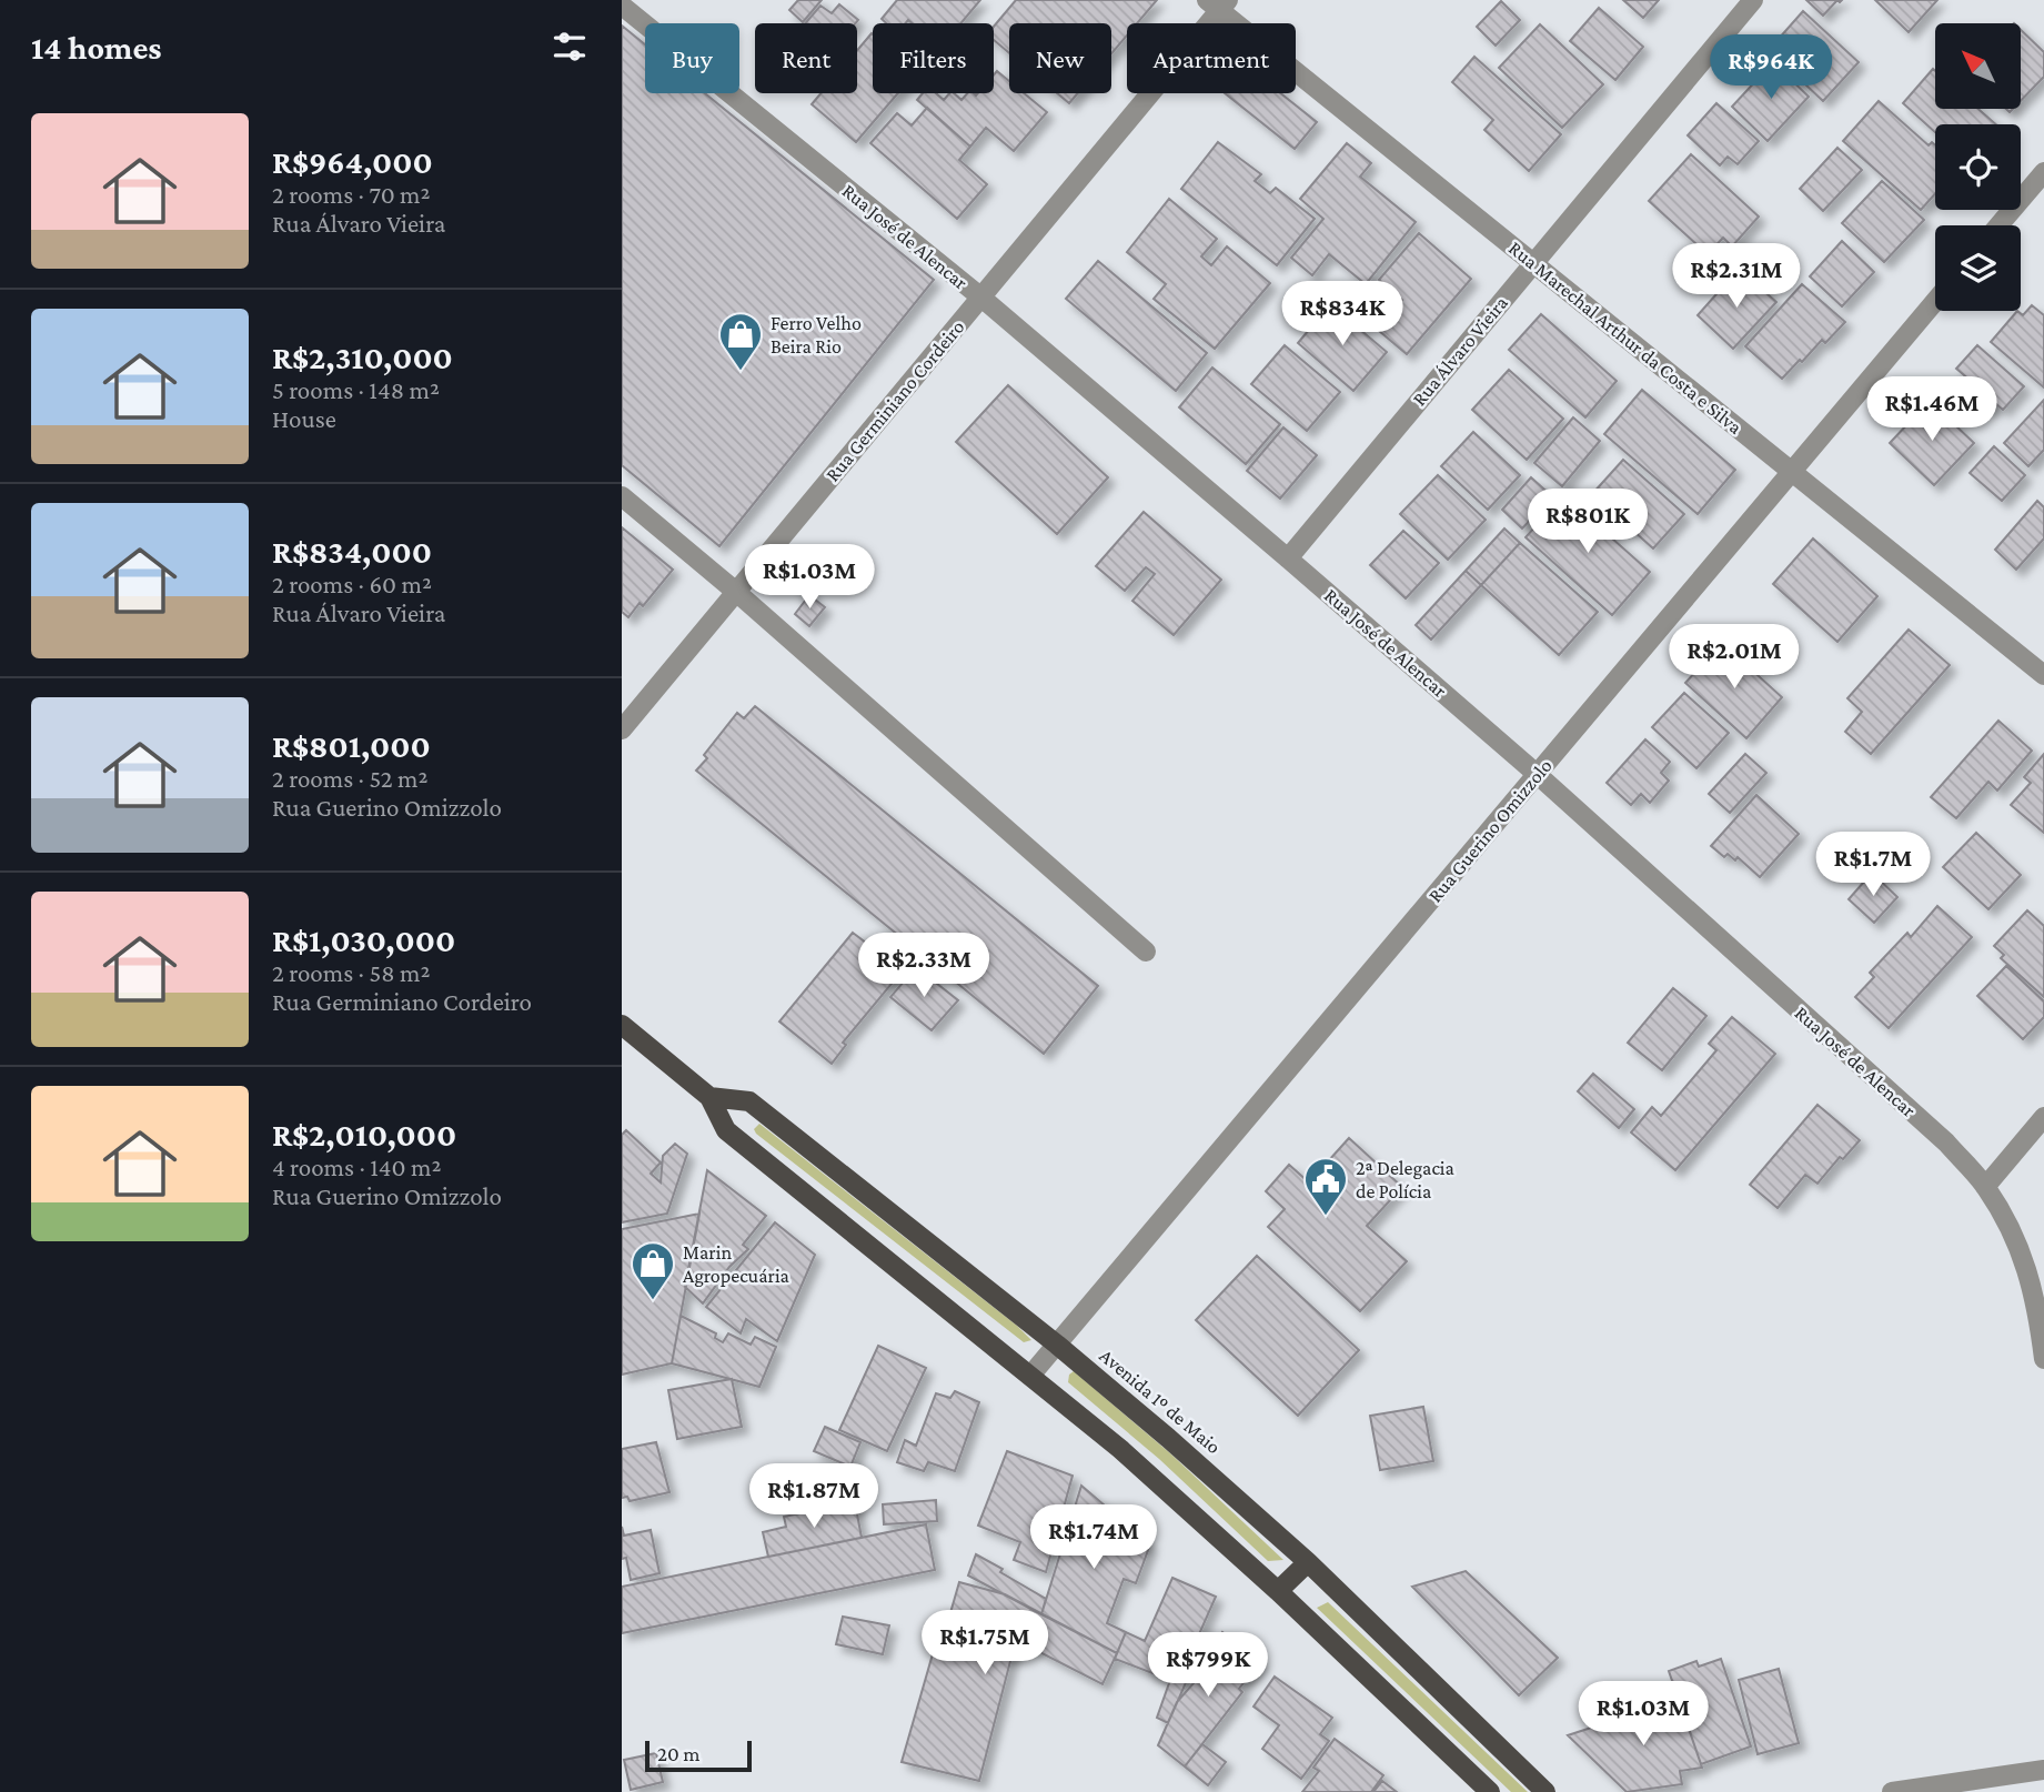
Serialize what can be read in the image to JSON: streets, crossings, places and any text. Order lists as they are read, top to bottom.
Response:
{
  "streets": {
    "main road": ["Avenida 1º de Maio"],
    "street": [
      "Rua José de Alencar",
      "Rua Marechal Arthur da Costa e Silva",
      "Rua Álvaro Vieira",
      "Rua Germiniano Cordeiro",
      "Rua Guerino Omizzolo"
    ]
  },
  "crossings": [
    ["Rua José de Alencar", "Rua Álvaro Vieira"],
    ["Rua José de Alencar", "Rua Germiniano Cordeiro"],
    ["Rua José de Alencar", "Rua Guerino Omizzolo"],
    ["Rua Marechal Arthur da Costa e Silva", "Rua Álvaro Vieira"],
    ["Rua Marechal Arthur da Costa e Silva", "Rua Germiniano Cordeiro"],
    ["Rua Marechal Arthur da Costa e Silva", "Rua Guerino Omizzolo"],
    ["Rua Guerino Omizzolo", "Avenida 1º de Maio"]
  ],
  "places": {
    "shop": ["Ferro Velho Beira Rio", "Marin Agropecuária"],
    "public building": ["2ª Delegacia de Polícia"]
  },
  "scale_bar": "20 m",
  "north": "top left",
  "page": {
    "heading": "14 homes",
    "chip": [
      "Buy",
      "Rent",
      "Filters",
      "New",
      "Apartment"
    ],
    "price": [
      "R$964K",
      "R$2.31M",
      "R$834K",
      "R$1.46M",
      "R$801K",
      "R$1.03M",
      "R$2.01M",
      "R$1.7M",
      "R$2.33M",
      "R$1.87M",
      "R$1.74M",
      "R$1.75M",
      "R$799K",
      "R$1.03M"
    ],
    "list": [
      {
        "name": "R$964,000",
        "note": "2 rooms · 70 m² · Rua Álvaro Vieira"
      },
      {
        "name": "R$2,310,000",
        "note": "5 rooms · 148 m² · House"
      },
      {
        "name": "R$834,000",
        "note": "2 rooms · 60 m² · Rua Álvaro Vieira"
      },
      {
        "name": "R$801,000",
        "note": "2 rooms · 52 m² · Rua Guerino Omizzolo"
      },
      {
        "name": "R$1,030,000",
        "note": "2 rooms · 58 m² · Rua Germiniano Cordeiro"
      },
      {
        "name": "R$2,010,000",
        "note": "4 rooms · 140 m² · Rua Guerino Omizzolo"
      }
    ],
    "scale": "20 m"
  }
}
